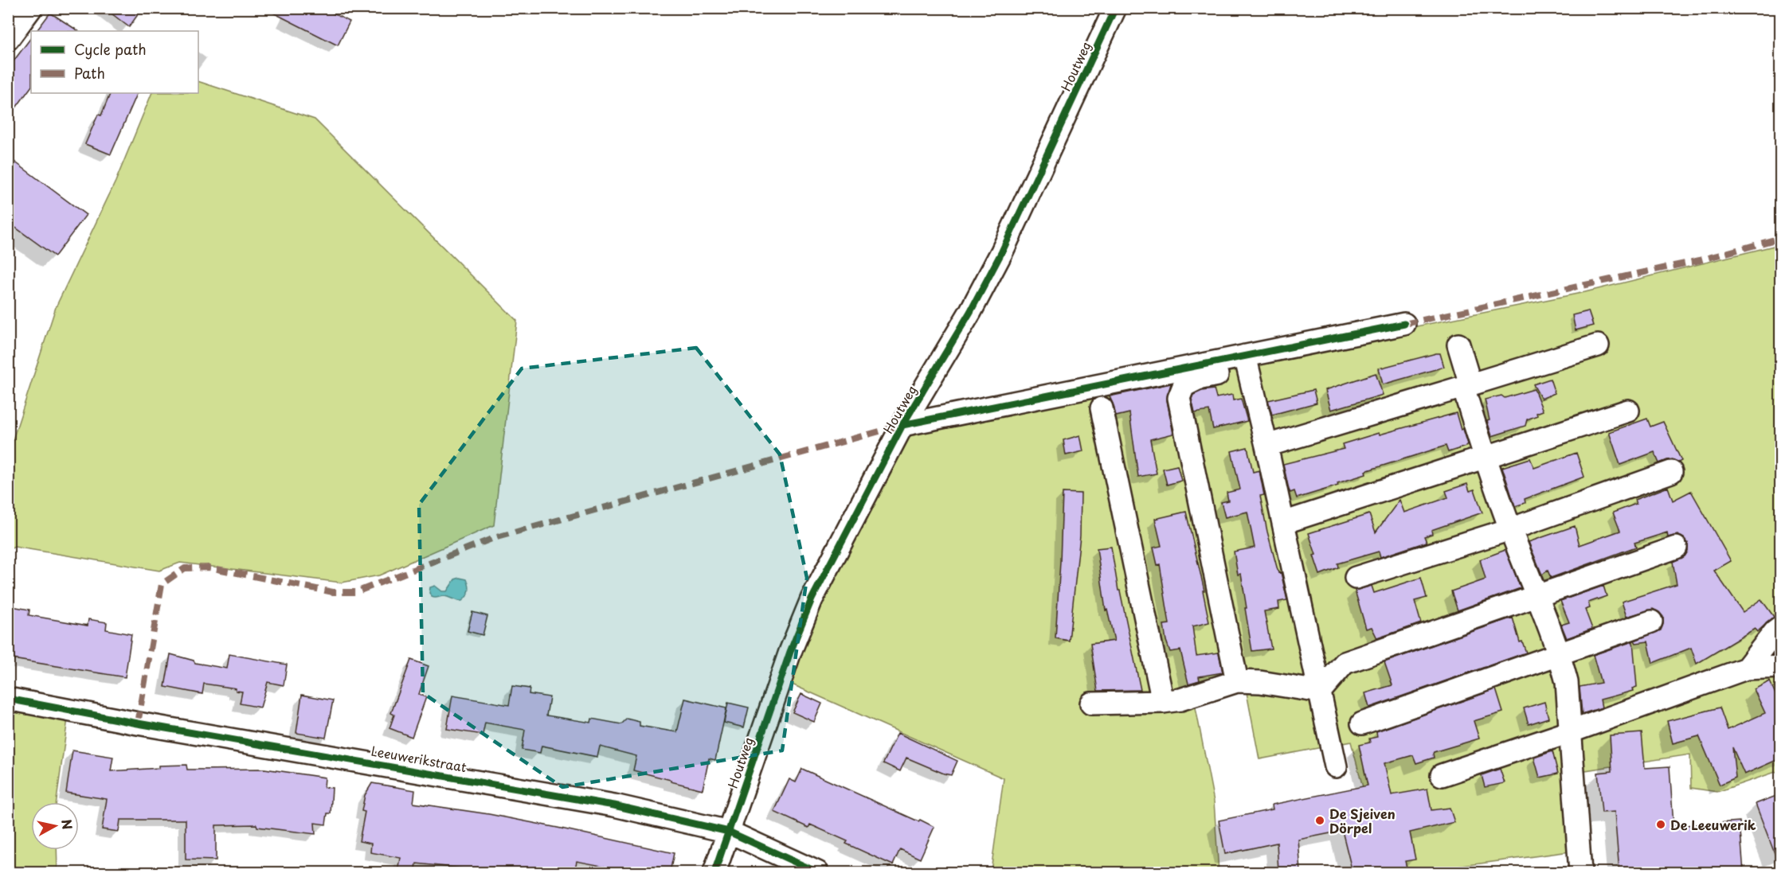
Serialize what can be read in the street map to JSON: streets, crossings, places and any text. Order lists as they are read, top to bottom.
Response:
{
  "streets": {
    "street": ["Houtweg", "Leeuwerikstraat"]
  },
  "crossings": [
    ["Houtweg", "Leeuwerikstraat"]
  ],
  "places": ["De Sjeiven Dörpel", "De Leeuwerik"],
  "legend": ["Cycle path", "Path"],
  "north": "right"
}
